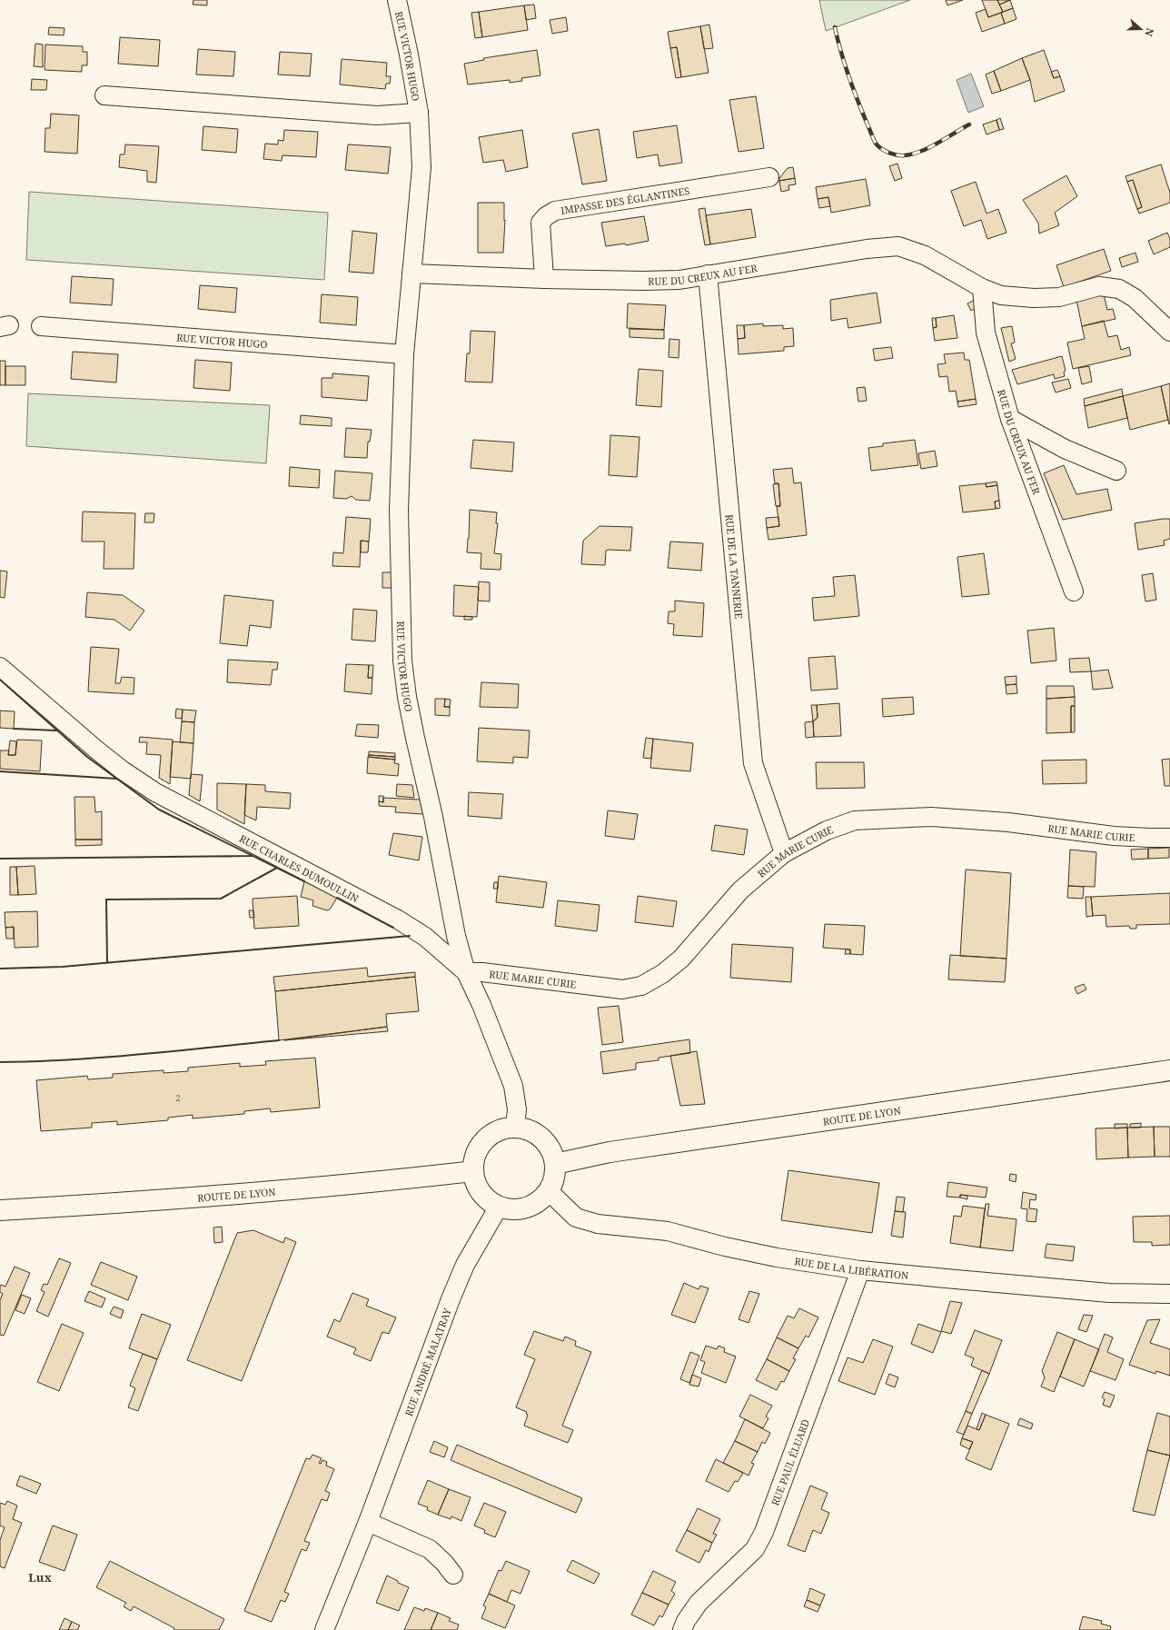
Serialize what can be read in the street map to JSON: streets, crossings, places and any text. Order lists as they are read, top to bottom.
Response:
{
  "streets": {
    "main road": ["ROUTE DE LYON"],
    "street": [
      "RUE VICTOR HUGO",
      "IMPASSE DES ÉGLANTINES",
      "RUE DU CREUX AU FER",
      "RUE DE LA TANNERIE",
      "RUE MARIE CURIE",
      "RUE CHARLES DUMOULLIN",
      "RUE DE LA LIBÉRATION",
      "RUE ANDRÉ MALATRAY",
      "RUE PAUL ÉLUARD"
    ]
  },
  "crossings": [
    ["RUE VICTOR HUGO", "RUE DU CREUX AU FER"],
    ["RUE VICTOR HUGO", "RUE MARIE CURIE"],
    ["RUE VICTOR HUGO", "RUE CHARLES DUMOULLIN"],
    ["IMPASSE DES ÉGLANTINES", "RUE DU CREUX AU FER"],
    ["RUE DU CREUX AU FER", "RUE DE LA TANNERIE"],
    ["RUE DE LA TANNERIE", "RUE MARIE CURIE"],
    ["RUE MARIE CURIE", "RUE CHARLES DUMOULLIN"],
    ["RUE CHARLES DUMOULLIN", "ROUTE DE LYON"],
    ["RUE CHARLES DUMOULLIN", "RUE DE LA LIBÉRATION"],
    ["RUE CHARLES DUMOULLIN", "RUE ANDRÉ MALATRAY"],
    ["ROUTE DE LYON", "RUE DE LA LIBÉRATION"],
    ["ROUTE DE LYON", "RUE ANDRÉ MALATRAY"],
    ["RUE DE LA LIBÉRATION", "RUE ANDRÉ MALATRAY"],
    ["RUE DE LA LIBÉRATION", "RUE PAUL ÉLUARD"]
  ],
  "districts": ["Lux"],
  "house_numbers": ["2"],
  "north": "right"
}
